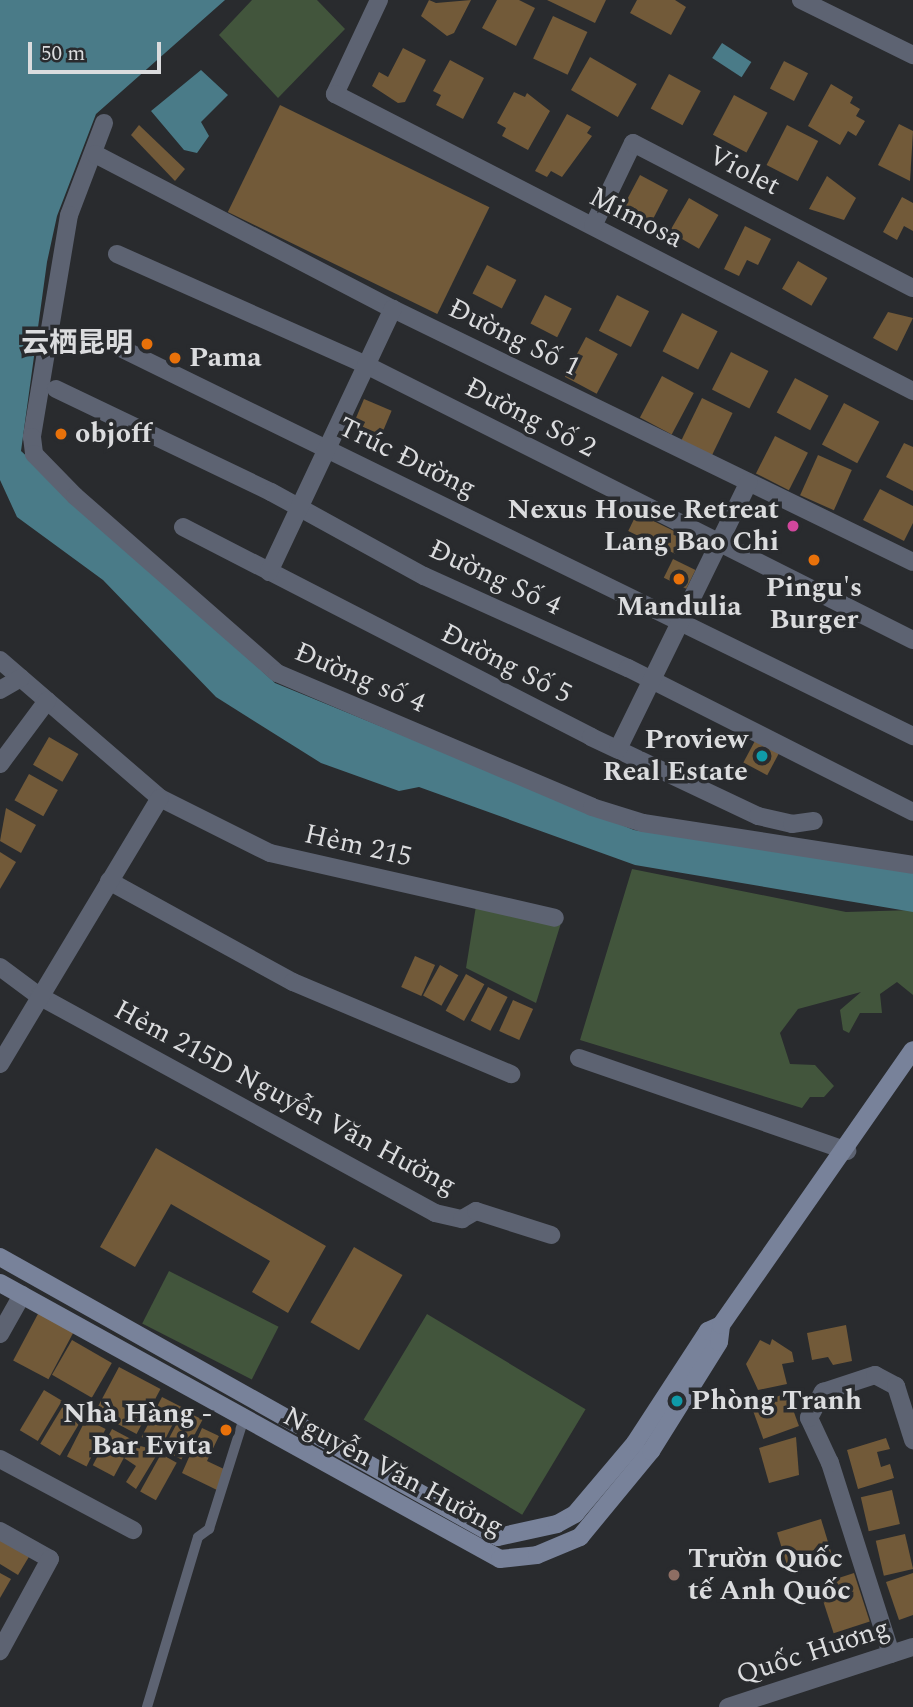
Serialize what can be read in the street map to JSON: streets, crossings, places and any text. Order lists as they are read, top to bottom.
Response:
{
  "streets": {
    "main road": ["Nguyễn Văn Hưởng"],
    "street": [
      "Violet",
      "Mimosa",
      "Đường Số 1",
      "Đường Số 2",
      "Trúc Đường",
      "Đường Số 4",
      "Đường Số 5",
      "Đường số 4",
      "Hẻm 215",
      "Hẻm 215D Nguyễn Văn Hưởng",
      "Quốc Hương"
    ]
  },
  "crossings": [
    ["Violet", "Mimosa"],
    ["Đường Số 4", "Đường số 4"]
  ],
  "places": [
    "云栖昆明",
    "Pama",
    "objoff",
    "Nexus House Retreat Lang Bao Chi",
    "Pingu's Burger",
    "Mandulia",
    "Proview Real Estate",
    "Phòng Tranh",
    "Nhà Hàng - Bar Evita",
    "Trườn Quốc tế Anh Quốc"
  ],
  "scale_bar": "50 m"
}
